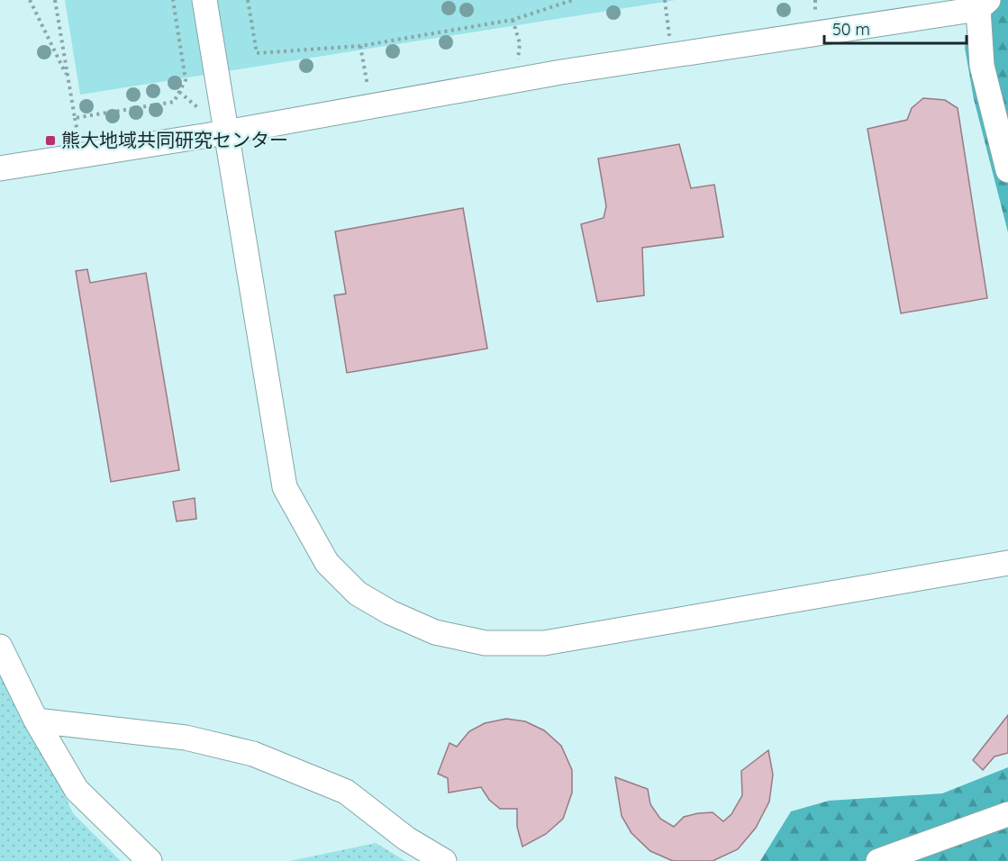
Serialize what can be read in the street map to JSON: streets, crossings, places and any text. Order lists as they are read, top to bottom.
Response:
{
  "places": {
    "transit": ["熊大地域共同研究センター"]
  },
  "scale_bar": "50 m"
}
